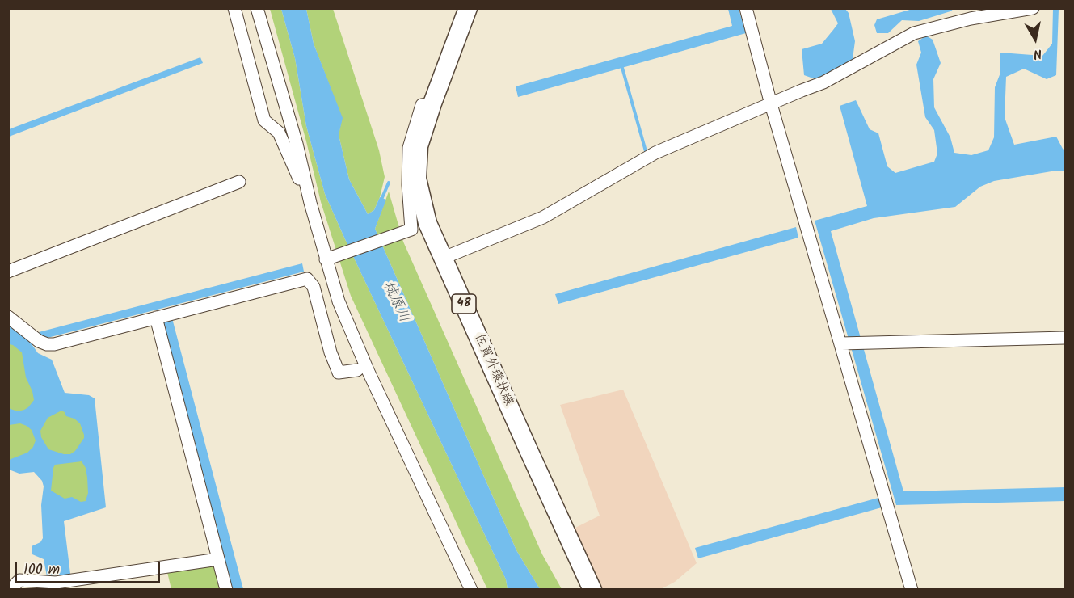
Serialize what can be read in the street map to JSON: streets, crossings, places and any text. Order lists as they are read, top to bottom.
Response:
{
  "streets": {
    "main road": ["48", "佐賀外環状線"]
  },
  "water": ["城原川"],
  "scale_bar": "100 m",
  "north": "bottom"
}
